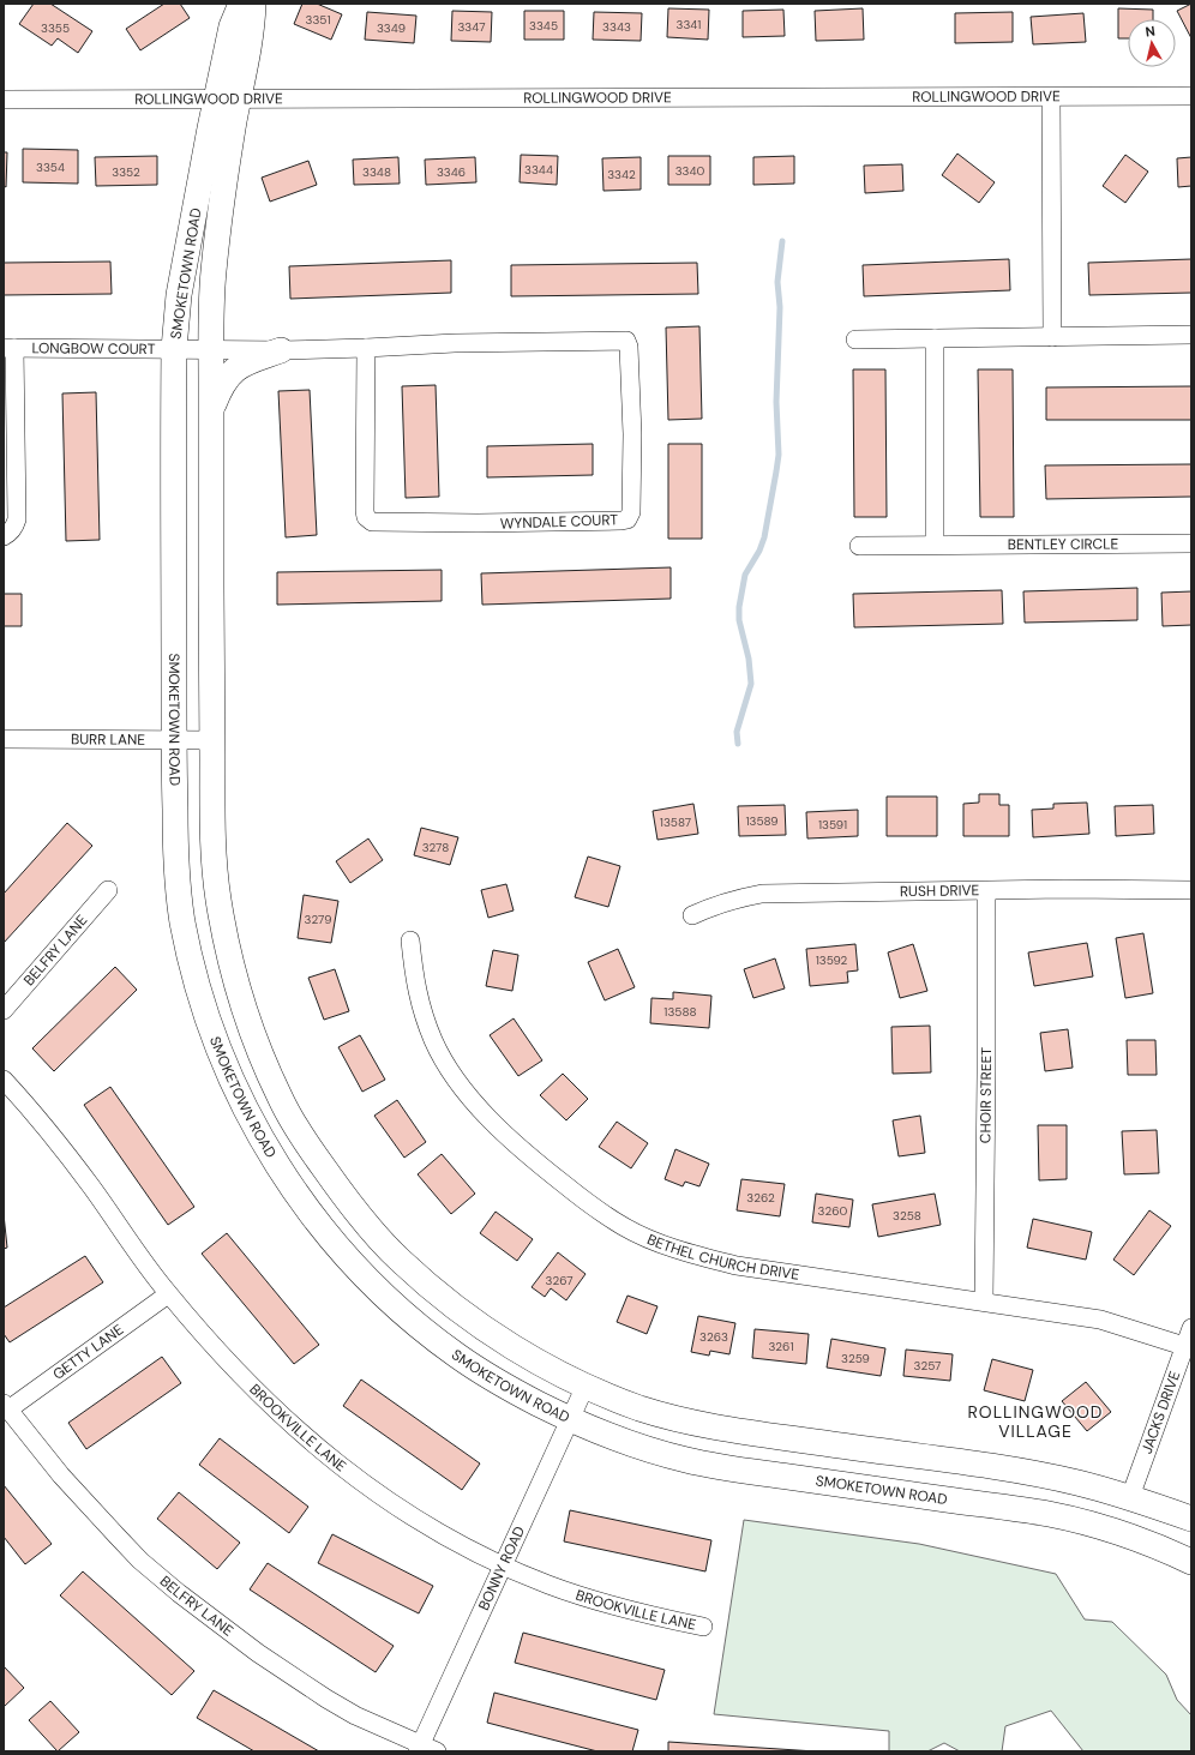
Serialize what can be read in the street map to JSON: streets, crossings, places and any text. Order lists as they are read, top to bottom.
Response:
{
  "streets": {
    "main road": ["SMOKETOWN ROAD"],
    "street": [
      "ROLLINGWOOD DRIVE",
      "LONGBOW COURT",
      "WYNDALE COURT",
      "BENTLEY CIRCLE",
      "BURR LANE",
      "RUSH DRIVE",
      "BELFRY LANE",
      "CHOIR STREET",
      "BETHEL CHURCH DRIVE",
      "GETTY LANE",
      "JACKS DRIVE",
      "BROOKVILLE LANE",
      "BONNY ROAD"
    ]
  },
  "crossings": [
    ["ROLLINGWOOD DRIVE", "SMOKETOWN ROAD"],
    ["SMOKETOWN ROAD", "LONGBOW COURT"],
    ["SMOKETOWN ROAD", "WYNDALE COURT"],
    ["SMOKETOWN ROAD", "BURR LANE"],
    ["SMOKETOWN ROAD", "JACKS DRIVE"],
    ["SMOKETOWN ROAD", "BONNY ROAD"],
    ["LONGBOW COURT", "WYNDALE COURT"],
    ["RUSH DRIVE", "CHOIR STREET"],
    ["BELFRY LANE", "GETTY LANE"],
    ["BELFRY LANE", "BONNY ROAD"],
    ["CHOIR STREET", "BETHEL CHURCH DRIVE"],
    ["BETHEL CHURCH DRIVE", "JACKS DRIVE"],
    ["GETTY LANE", "BROOKVILLE LANE"],
    ["BROOKVILLE LANE", "BONNY ROAD"]
  ],
  "districts": ["ROLLINGWOOD VILLAGE"],
  "house_numbers": [
    "3351",
    "3341",
    "3345",
    "3347",
    "3343",
    "3355",
    "3349",
    "3354",
    "3344",
    "3340",
    "3352",
    "3348",
    "3346",
    "3342",
    "13589",
    "13587",
    "13591",
    "3278",
    "3279",
    "13592",
    "13588",
    "3262",
    "3260",
    "3258",
    "3267",
    "3263",
    "3261",
    "3259",
    "3257"
  ],
  "north": "top"
}
